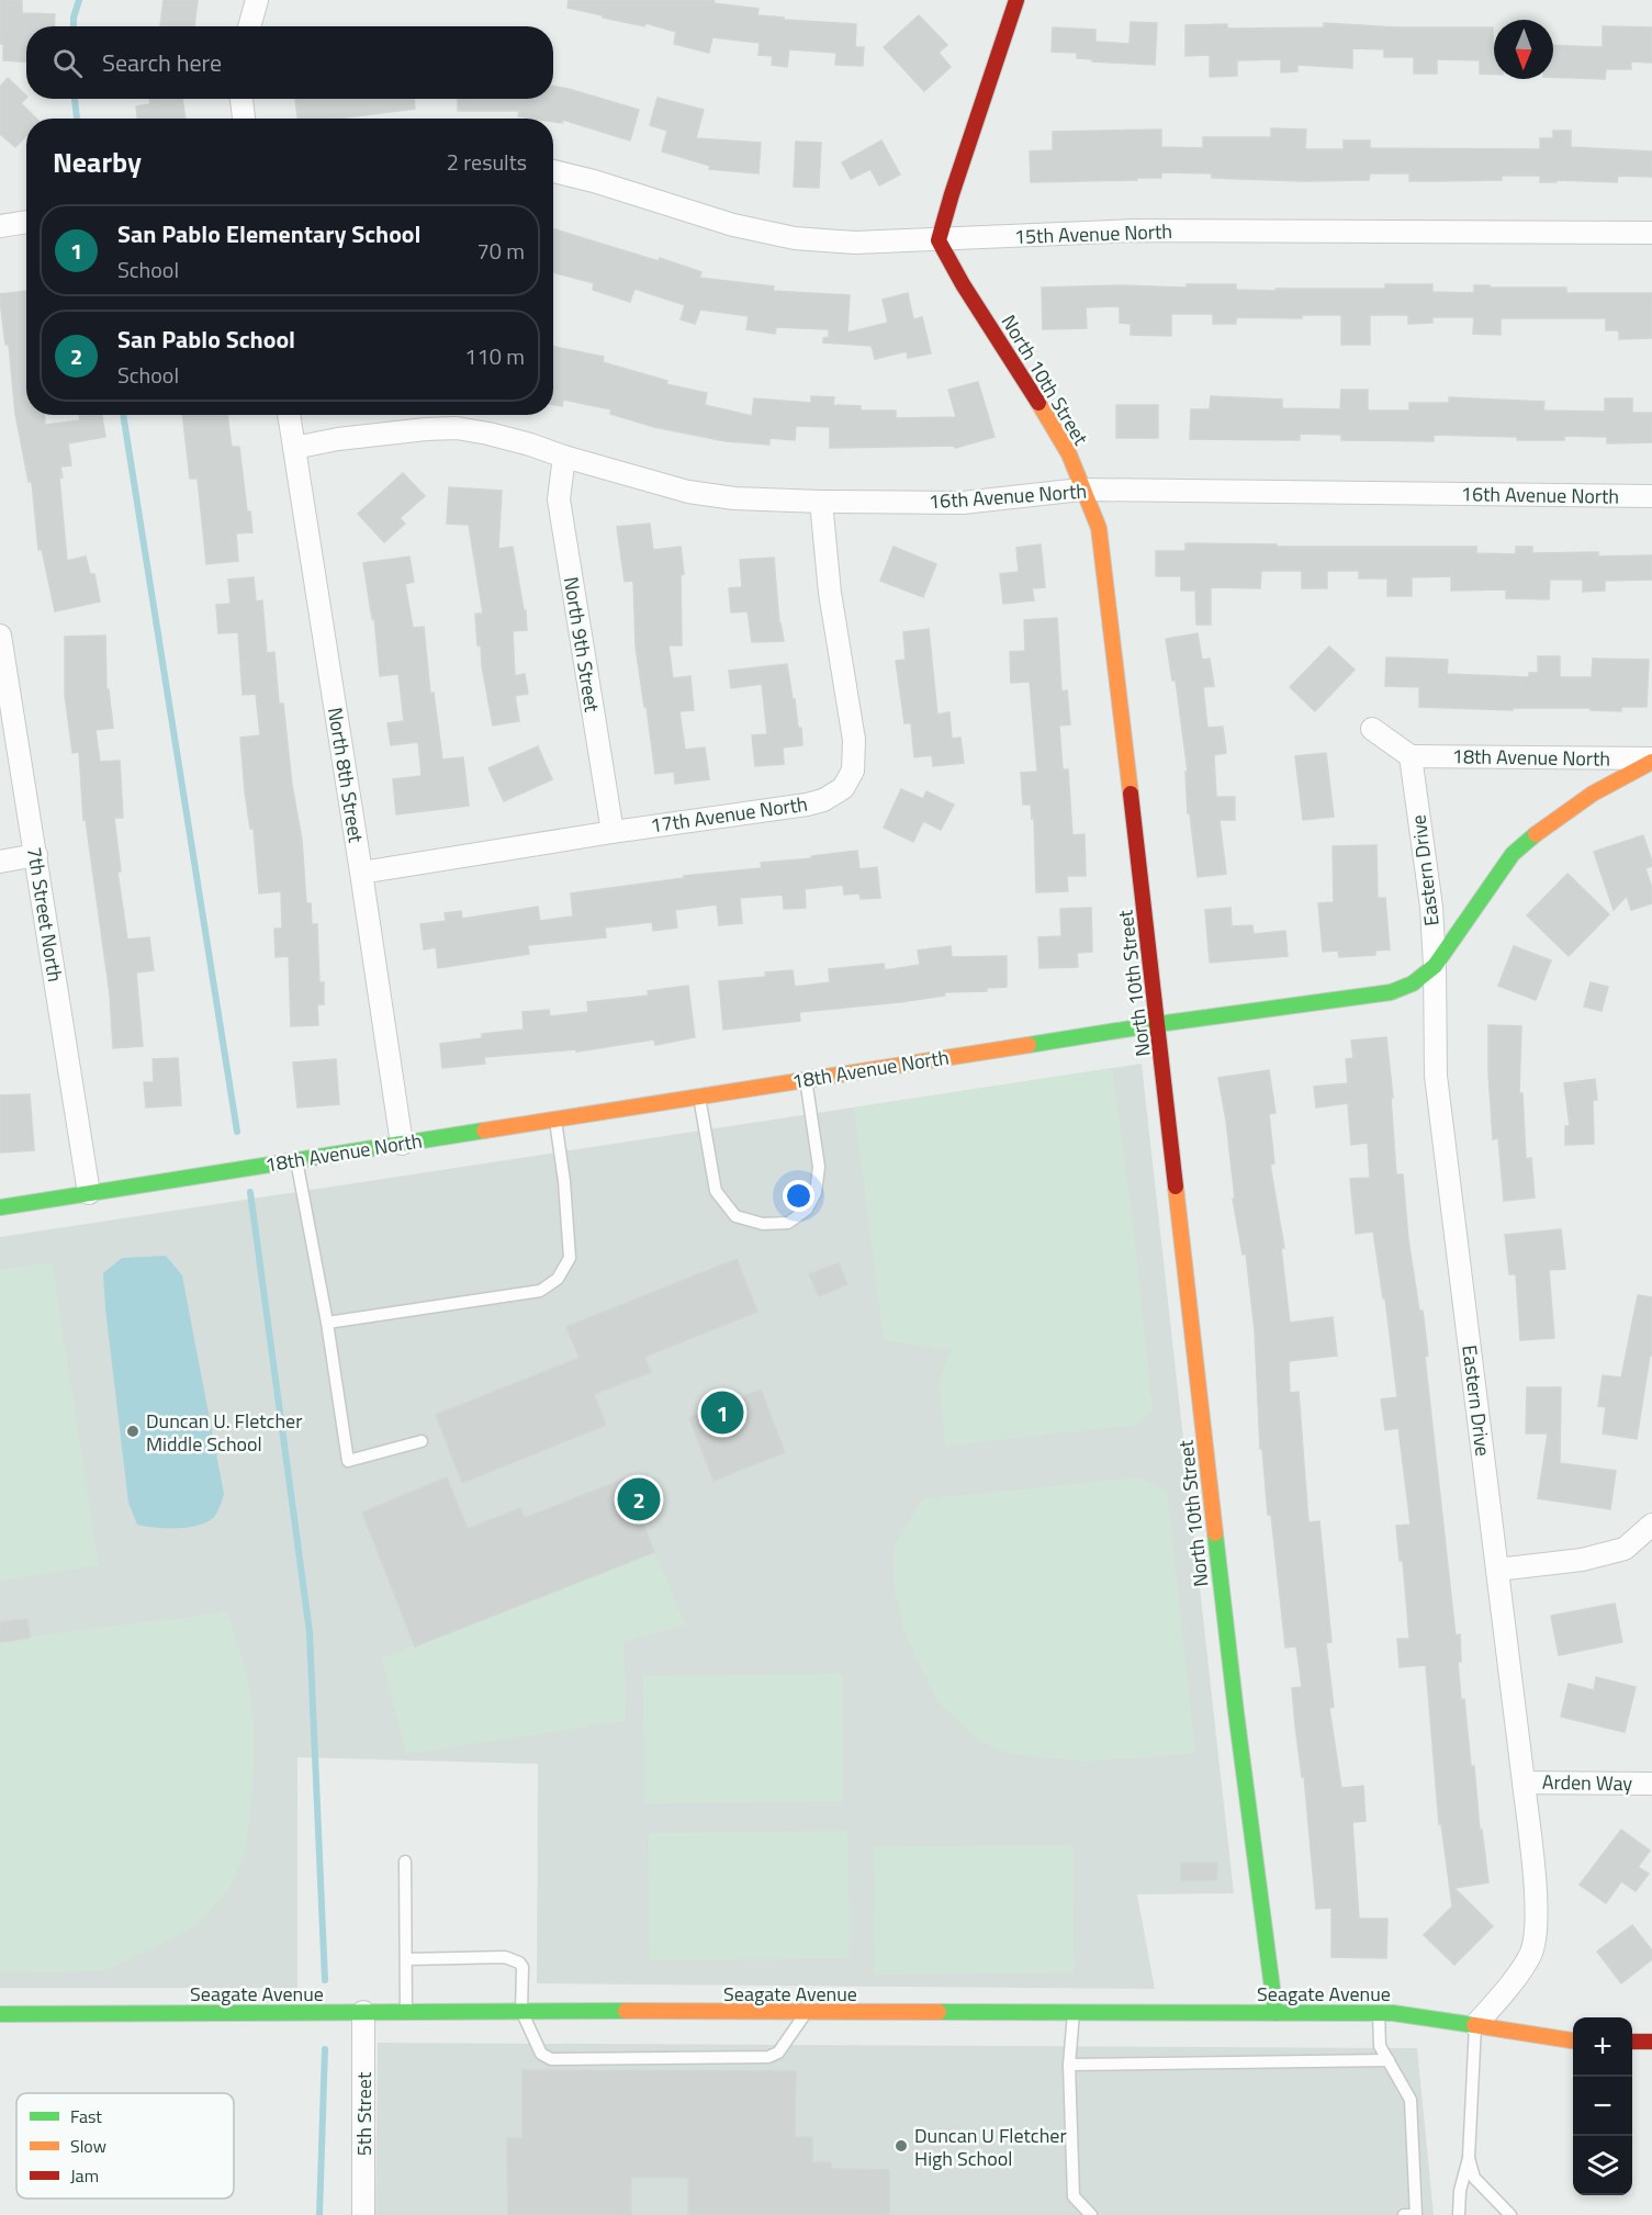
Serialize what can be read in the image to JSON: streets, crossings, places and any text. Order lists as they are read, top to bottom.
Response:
{
  "streets": {
    "street": [
      "15th Avenue North",
      "North 10th Street",
      "16th Avenue North",
      "North 9th Street",
      "18th Avenue North",
      "North 8th Street",
      "17th Avenue North",
      "Eastern Drive",
      "7th Street North",
      "Arden Way",
      "Seagate Avenue",
      "5th Street"
    ]
  },
  "crossings": [
    ["15th Avenue North", "North 10th Street"],
    ["North 10th Street", "16th Avenue North"],
    ["North 10th Street", "18th Avenue North"],
    ["North 10th Street", "Seagate Avenue"],
    ["16th Avenue North", "North 9th Street"],
    ["16th Avenue North", "North 8th Street"],
    ["16th Avenue North", "17th Avenue North"],
    ["North 9th Street", "17th Avenue North"],
    ["18th Avenue North", "North 8th Street"],
    ["18th Avenue North", "Eastern Drive"],
    ["18th Avenue North", "7th Street North"],
    ["North 8th Street", "17th Avenue North"],
    ["Eastern Drive", "Arden Way"],
    ["Eastern Drive", "Seagate Avenue"],
    ["Seagate Avenue", "5th Street"]
  ],
  "places": ["Duncan U. Fletcher Middle School", "Duncan U Fletcher High School"],
  "legend": ["Fast", "Slow", "Jam"],
  "north": "bottom",
  "page": {
    "search": "Search here",
    "heading": ["Nearby", "2 results"],
    "list": [
      {
        "mark": "1",
        "name": "San Pablo Elementary School",
        "note": "School",
        "value": "70 m"
      },
      {
        "mark": "2",
        "name": "San Pablo School",
        "note": "School",
        "value": "110 m"
      }
    ],
    "pins": ["1", "2"],
    "map_buttons": ["+", "−"]
  }
}
